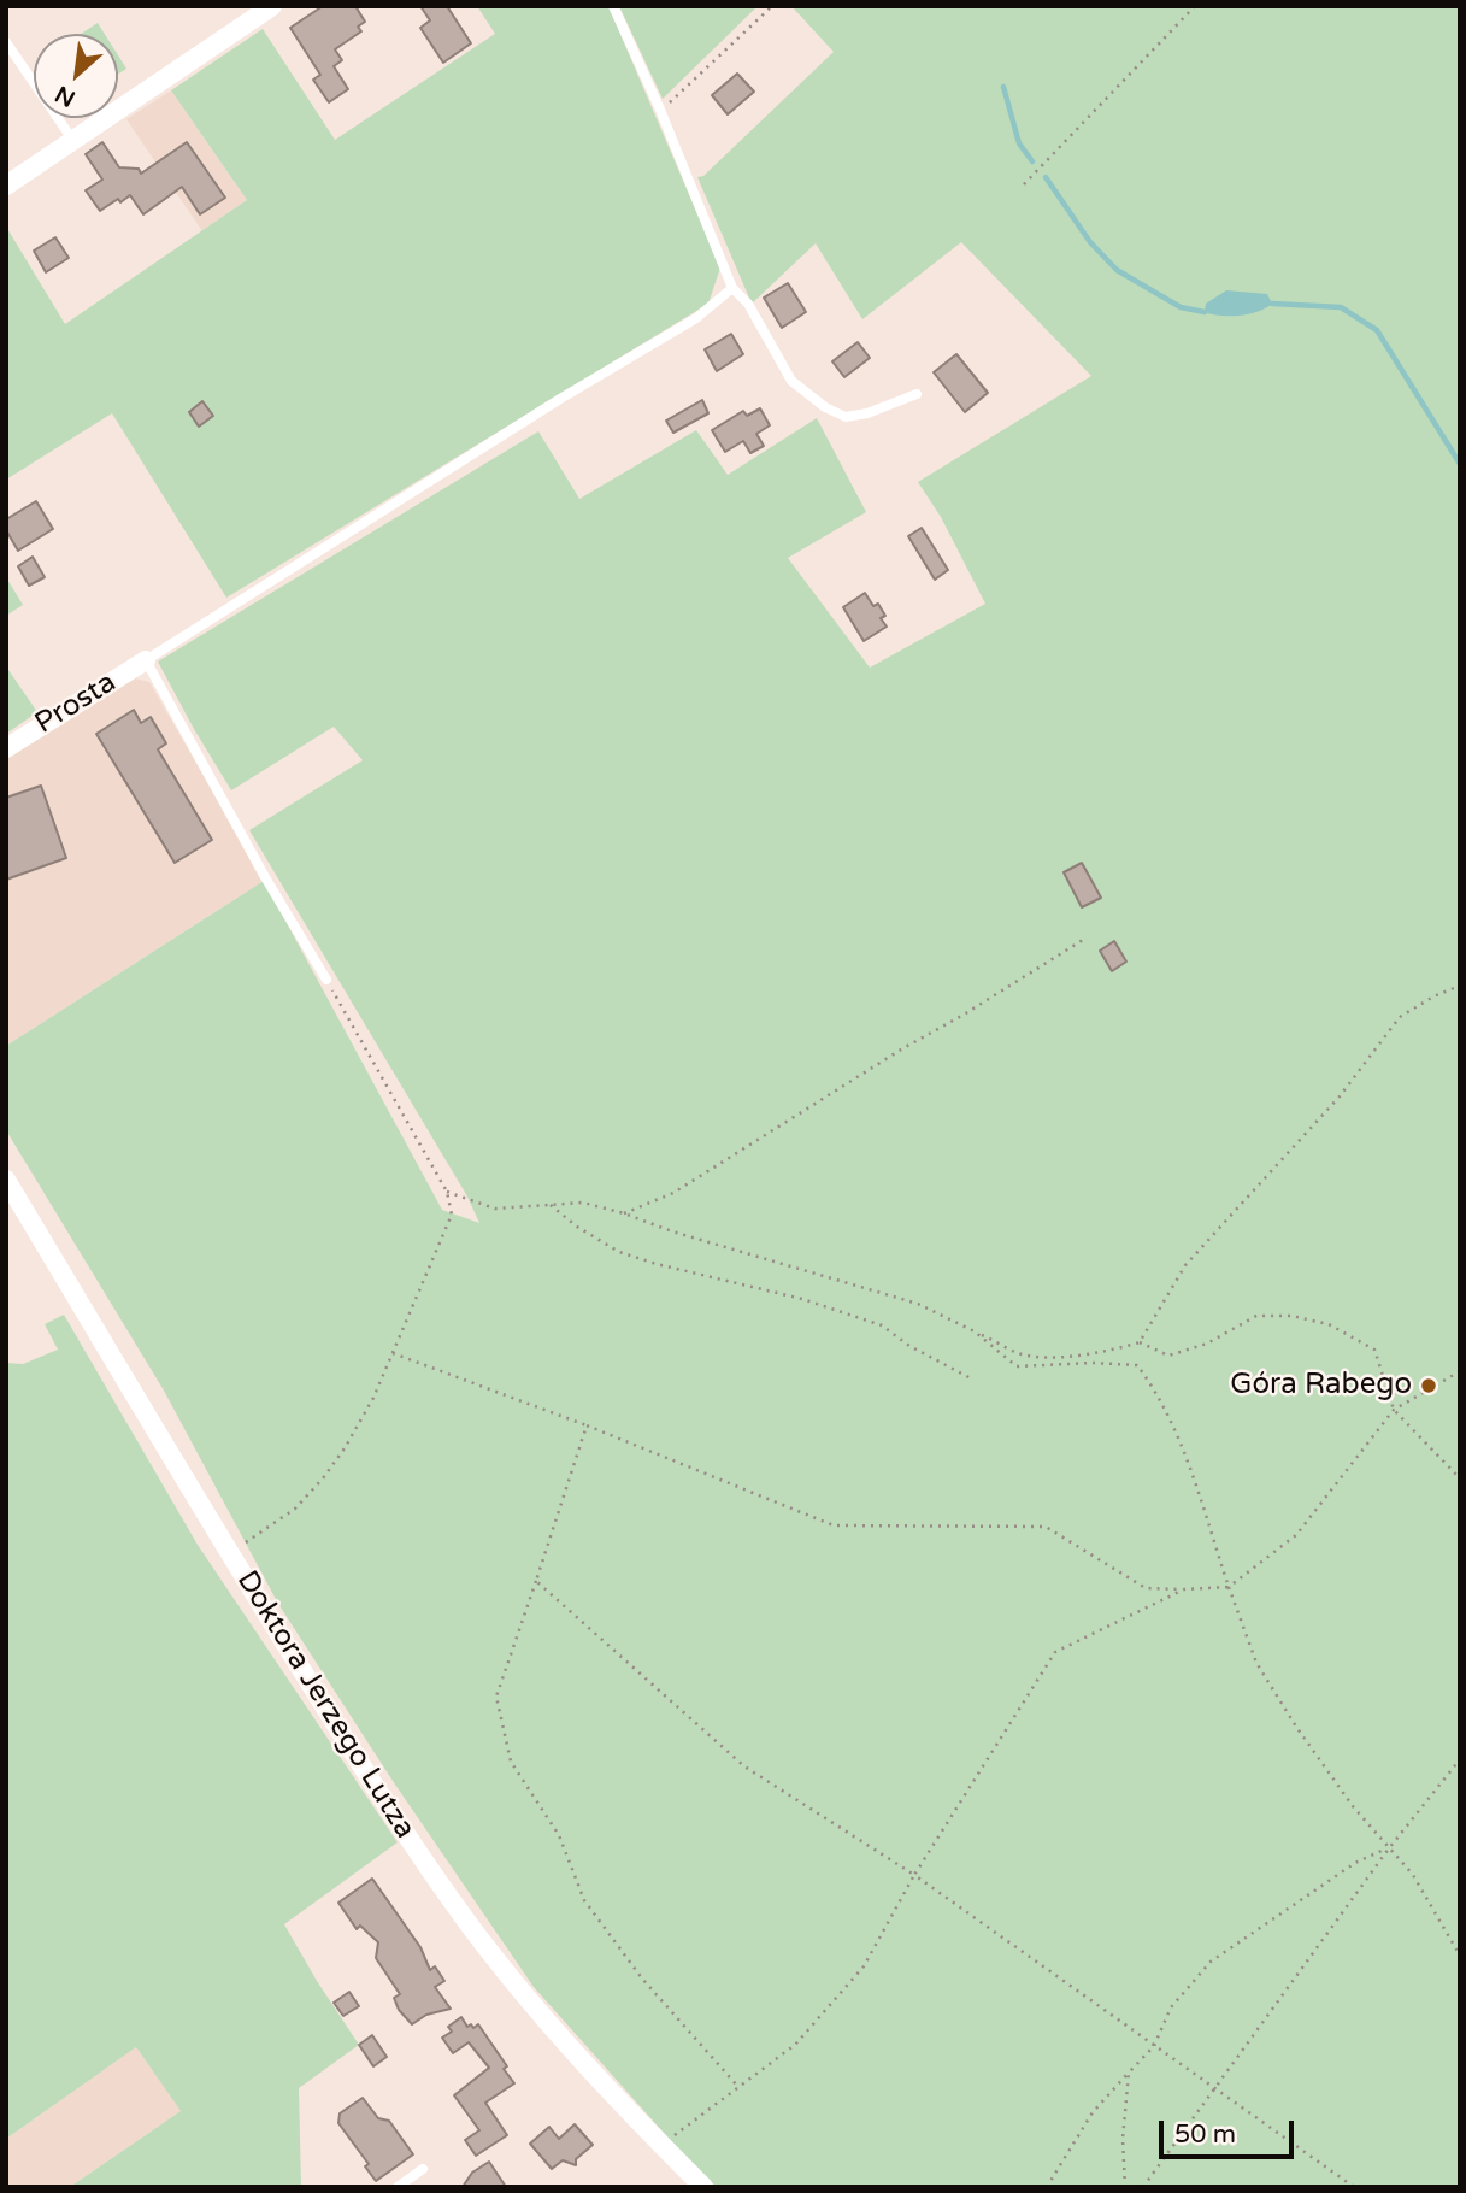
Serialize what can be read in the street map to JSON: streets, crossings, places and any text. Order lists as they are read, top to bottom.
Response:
{
  "streets": {
    "street": ["Prosta", "Doktora Jerzego Lutza"]
  },
  "places": ["Góra Rabego"],
  "scale_bar": "50 m",
  "north": "bottom left"
}
